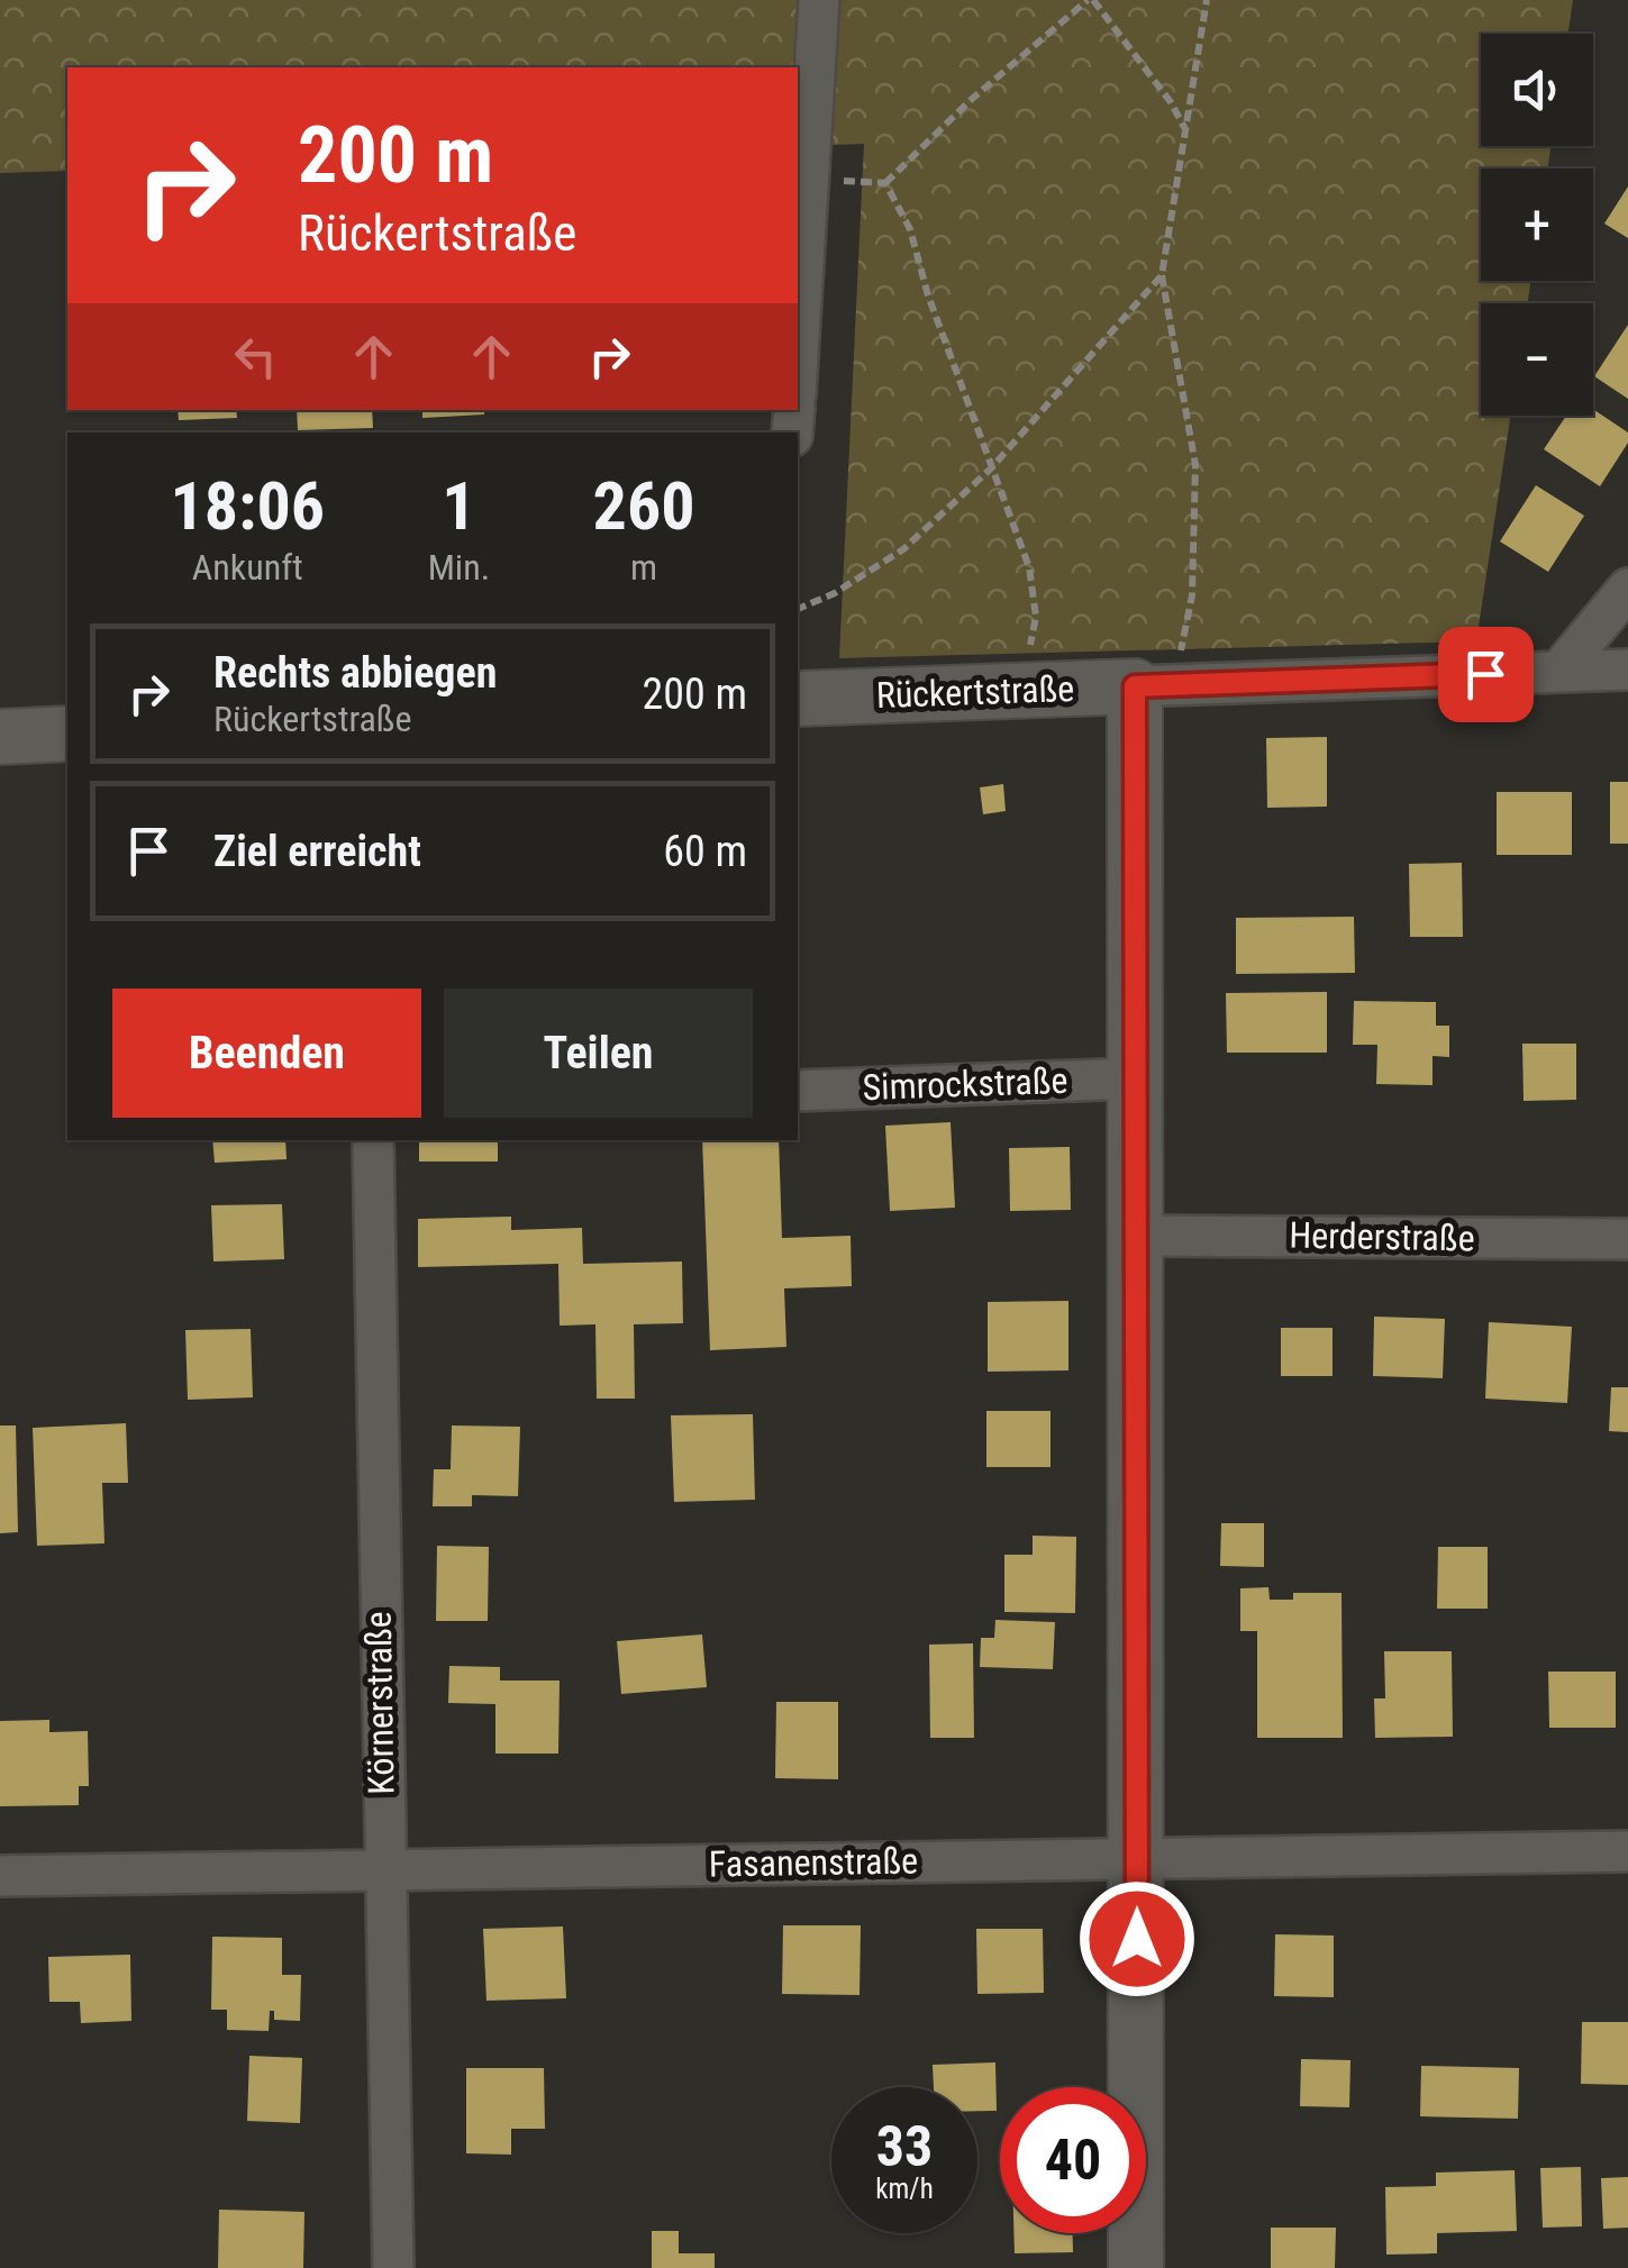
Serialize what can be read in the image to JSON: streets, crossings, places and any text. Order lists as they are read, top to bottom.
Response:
{
  "streets": {
    "street": [
      "Rückertstraße",
      "Simrockstraße",
      "Herderstraße",
      "Körnerstraße",
      "Fasanenstraße"
    ]
  },
  "crossings": [
    ["Körnerstraße", "Fasanenstraße"]
  ],
  "page": {
    "map_buttons": ["+", "−"],
    "turn": ["200 m", "Rückertstraße"],
    "eta": [
      "18:06",
      "Ankunft",
      "1",
      "Min.",
      "260",
      "m"
    ],
    "list": [
      {
        "name": "Rechts abbiegen",
        "note": "Rückertstraße",
        "value": "200 m"
      },
      {
        "name": "Ziel erreicht",
        "value": "60 m"
      }
    ],
    "buttons": ["Beenden", "Teilen"],
    "speed": "33 km/h",
    "limit": "40"
  }
}
